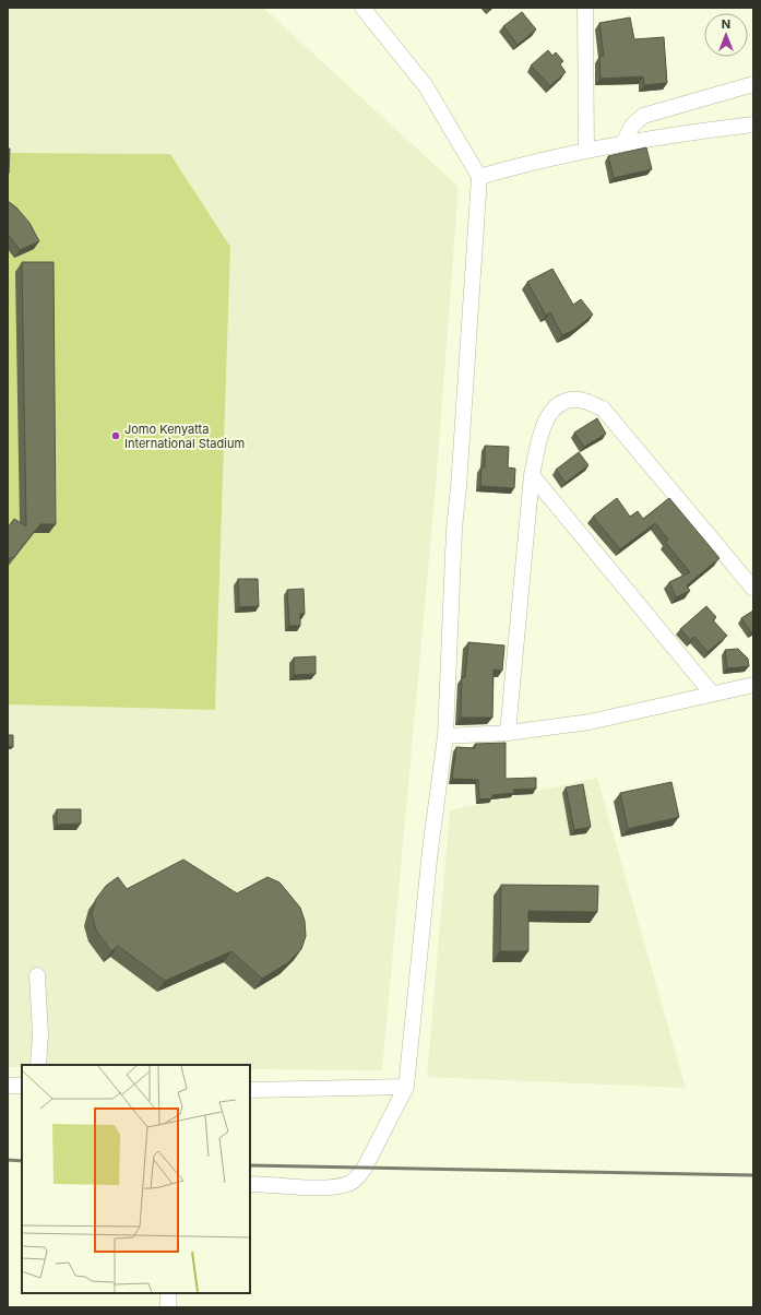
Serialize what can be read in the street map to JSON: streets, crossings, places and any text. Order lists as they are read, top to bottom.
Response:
{
  "places": ["Jomo Kenyatta International Stadium"],
  "north": "top"
}
